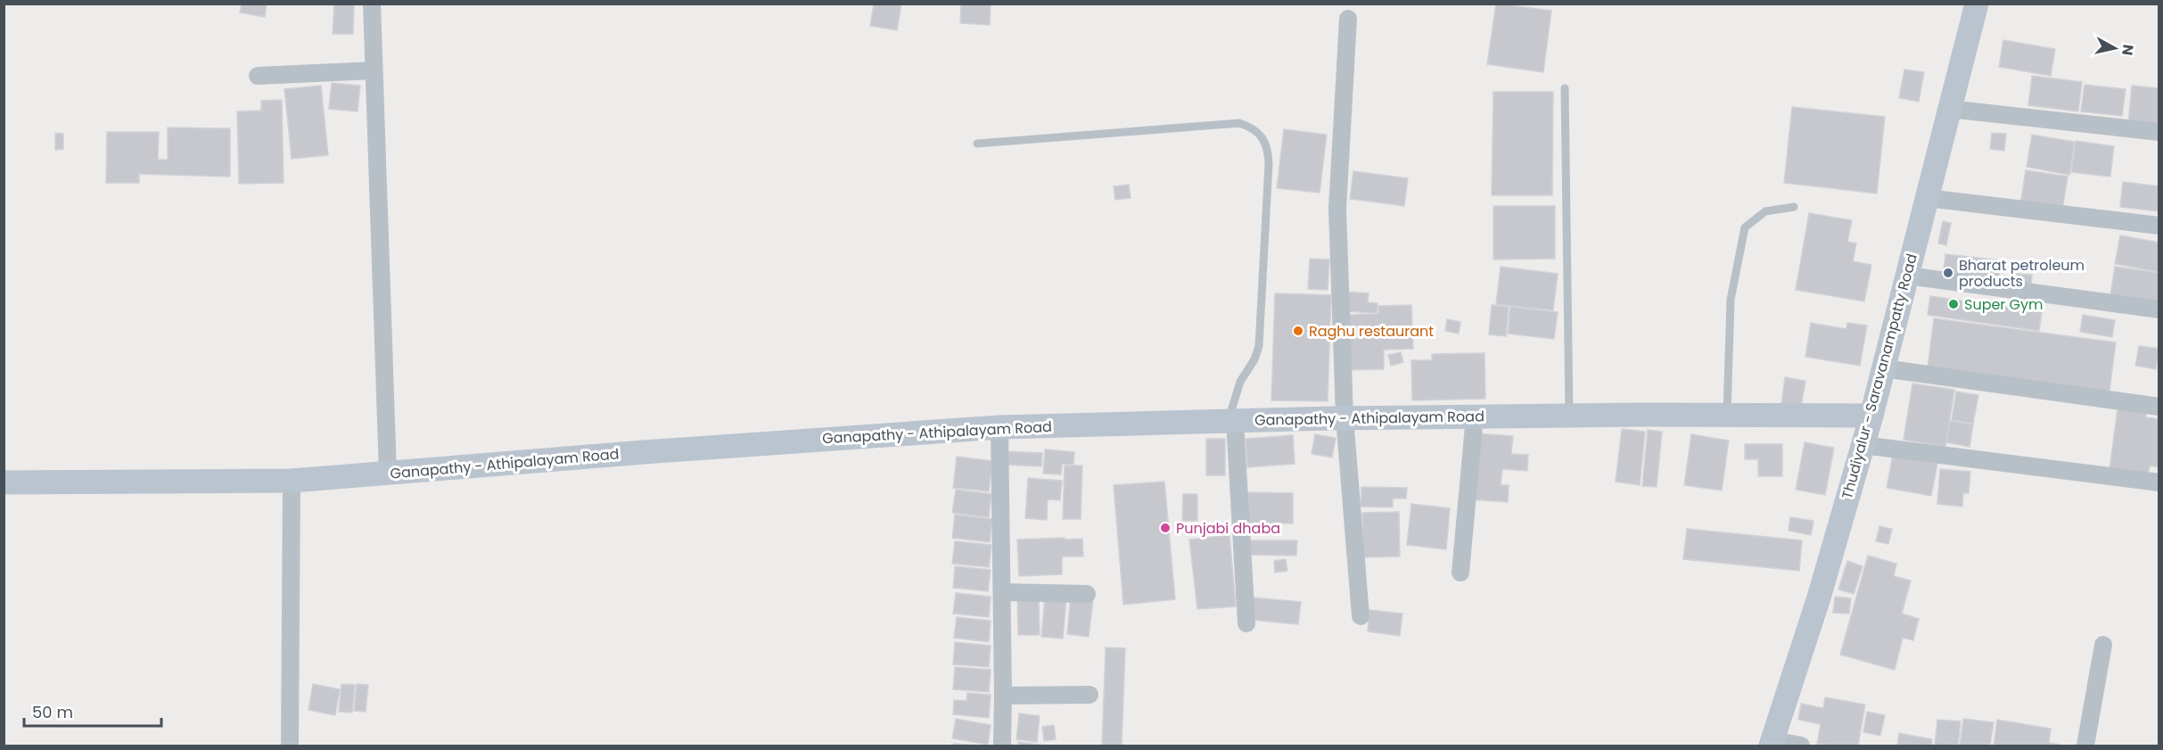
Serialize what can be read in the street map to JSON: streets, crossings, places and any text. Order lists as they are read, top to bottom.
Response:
{
  "streets": {
    "main road": ["Thudiyalur - Saravanampatty Road", "Ganapathy - Athipalayam Road"]
  },
  "crossings": [
    ["Thudiyalur - Saravanampatty Road", "Ganapathy - Athipalayam Road"]
  ],
  "places": [
    "Bharat petroleum products",
    "Super Gym",
    "Raghu restaurant",
    "Punjabi dhaba"
  ],
  "scale_bar": "50 m",
  "north": "right"
}
